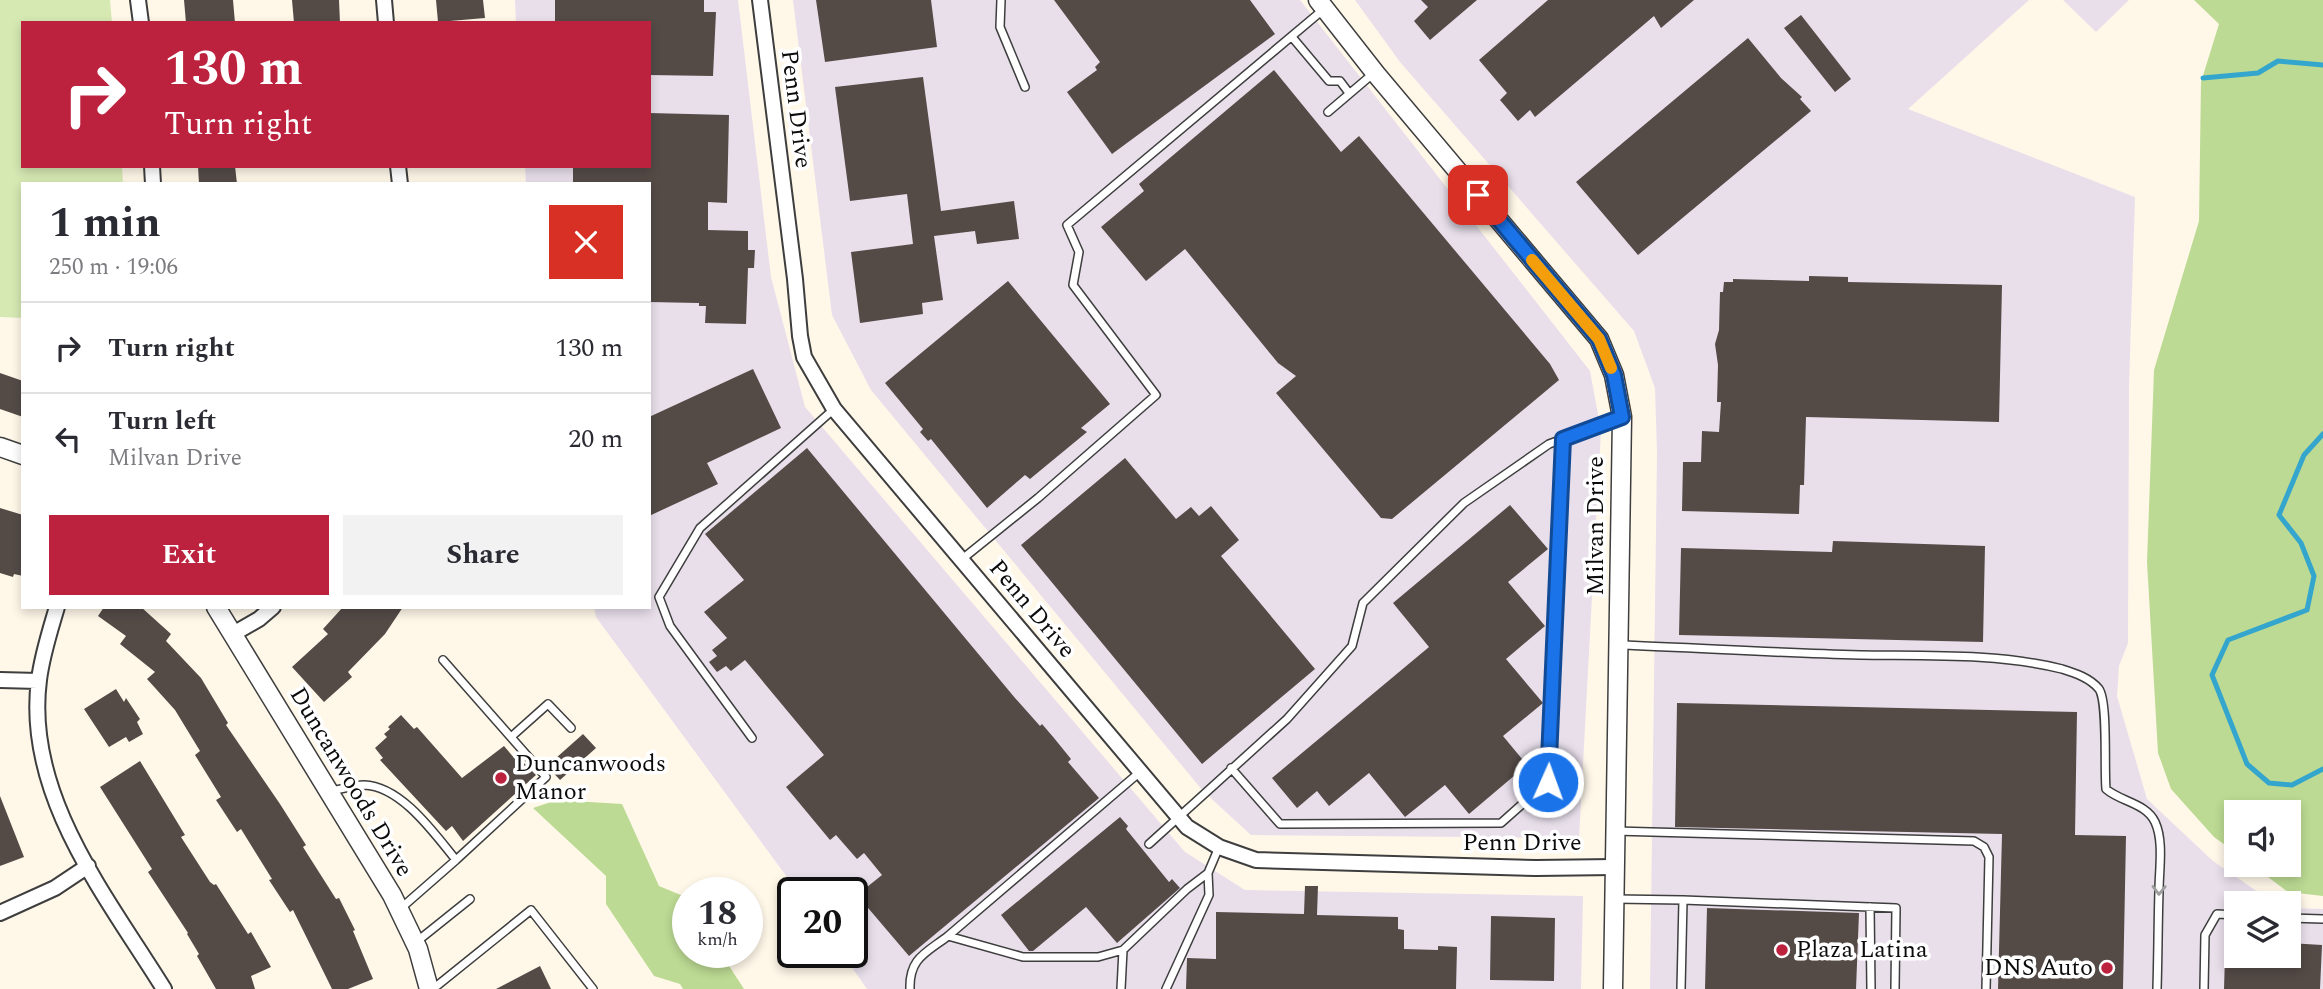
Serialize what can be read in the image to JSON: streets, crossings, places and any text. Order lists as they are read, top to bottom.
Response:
{
  "streets": {
    "street": ["Penn Drive", "Milvan Drive", "Duncanwoods Drive"]
  },
  "crossings": [
    ["Penn Drive", "Milvan Drive"]
  ],
  "places": ["Duncanwoods Manor", "Plaza Latina", "DNS Auto"],
  "page": {
    "turn": ["130 m", "Turn right"],
    "heading": ["1 min", "250 m · 19:06"],
    "list": [
      {
        "name": "Turn right",
        "value": "130 m"
      },
      {
        "name": "Turn left",
        "note": "Milvan Drive",
        "value": "20 m"
      }
    ],
    "buttons": ["Exit", "Share"],
    "speed": "18 km/h",
    "limit": "20"
  }
}
